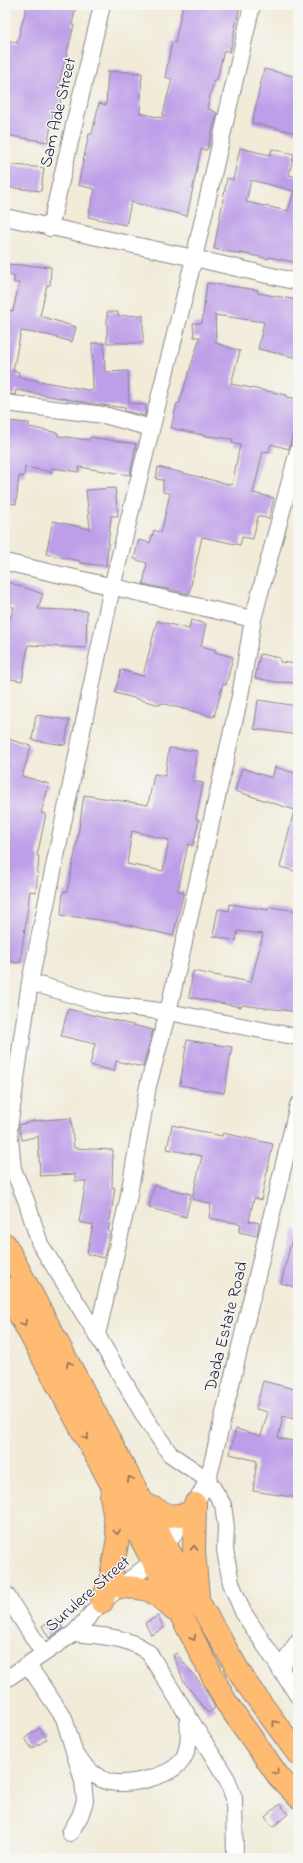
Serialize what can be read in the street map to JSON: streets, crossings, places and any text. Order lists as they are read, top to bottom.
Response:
{
  "streets": {
    "street": ["Sam Ade Street", "Dada Estate Road", "Surulere Street"]
  },
  "crossings": [
    ["Dada Estate Road", "Surulere Street"]
  ]
}
